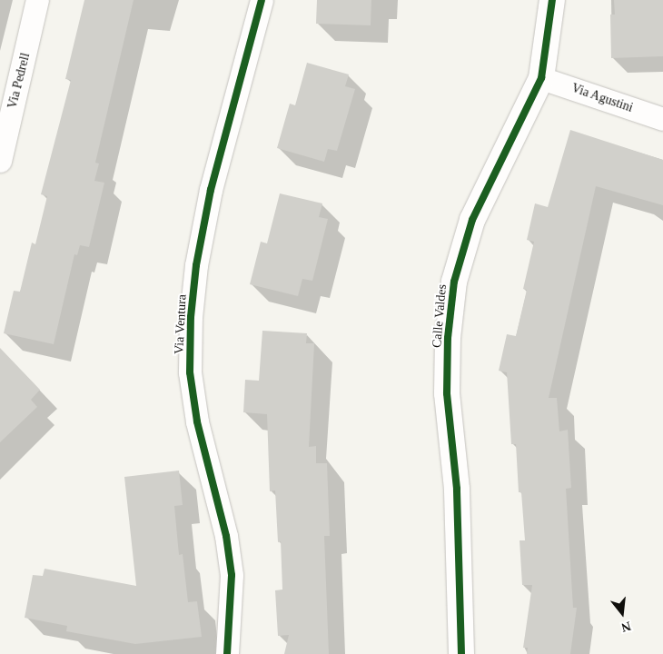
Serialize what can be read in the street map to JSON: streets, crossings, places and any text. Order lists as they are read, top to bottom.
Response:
{
  "streets": {
    "street": [
      "Via Pedrell",
      "Via Agustini",
      "Calle Valdes",
      "Via Ventura"
    ]
  },
  "crossings": [
    ["Via Agustini", "Calle Valdes"]
  ],
  "north": "bottom"
}
